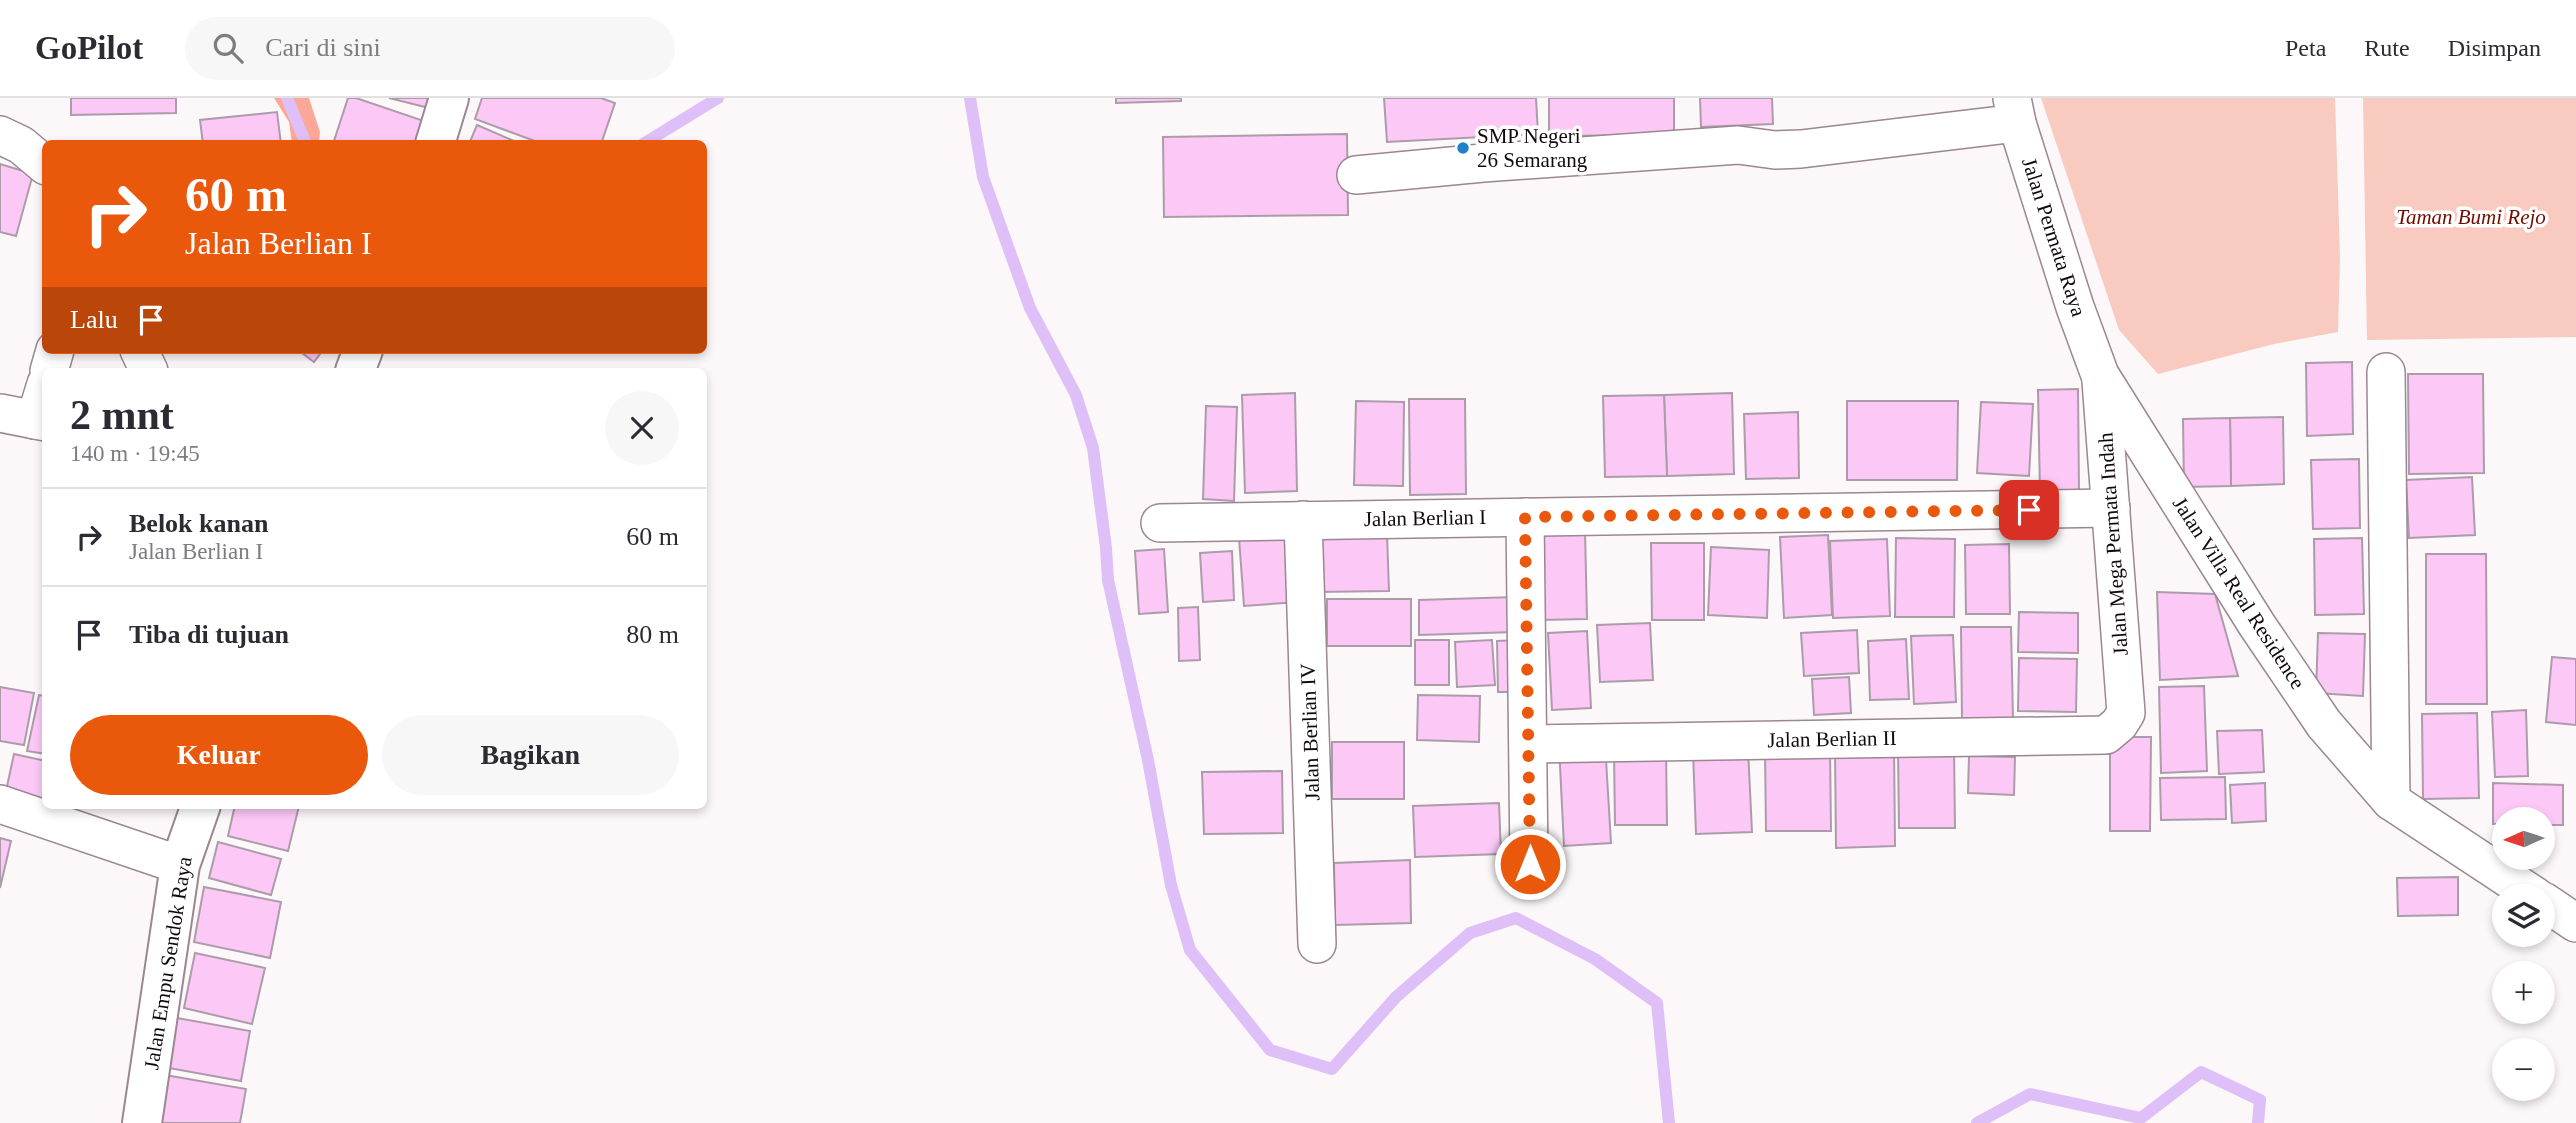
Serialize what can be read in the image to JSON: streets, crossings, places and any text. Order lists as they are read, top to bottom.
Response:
{
  "streets": {
    "main road": ["Jalan Empu Sendok Raya"],
    "street": [
      "Jalan Permata Raya",
      "Jalan Berlian I",
      "Jalan Mega Permata Indah",
      "Jalan Villa Real Residence",
      "Jalan Berlian IV",
      "Jalan Berlian II"
    ]
  },
  "crossings": [
    ["Jalan Permata Raya", "Jalan Mega Permata Indah"],
    ["Jalan Permata Raya", "Jalan Villa Real Residence"],
    ["Jalan Berlian I", "Jalan Mega Permata Indah"],
    ["Jalan Berlian I", "Jalan Berlian IV"],
    ["Jalan Mega Permata Indah", "Jalan Villa Real Residence"],
    ["Jalan Mega Permata Indah", "Jalan Berlian II"]
  ],
  "parks": ["Taman Bumi Rejo"],
  "places": ["SMP Negeri 26 Semarang"],
  "north": "left",
  "page": {
    "header": "GoPilot",
    "search": "Cari di sini",
    "nav": ["Peta", "Rute", "Disimpan"],
    "turn": ["60 m", "Jalan Berlian I"],
    "then": "Lalu",
    "heading": ["2 mnt", "140 m · 19:45"],
    "list": [
      {
        "name": "Belok kanan",
        "note": "Jalan Berlian I",
        "value": "60 m"
      },
      {
        "name": "Tiba di tujuan",
        "value": "80 m"
      }
    ],
    "buttons": ["Keluar", "Bagikan"],
    "map_buttons": ["+", "−"]
  }
}
